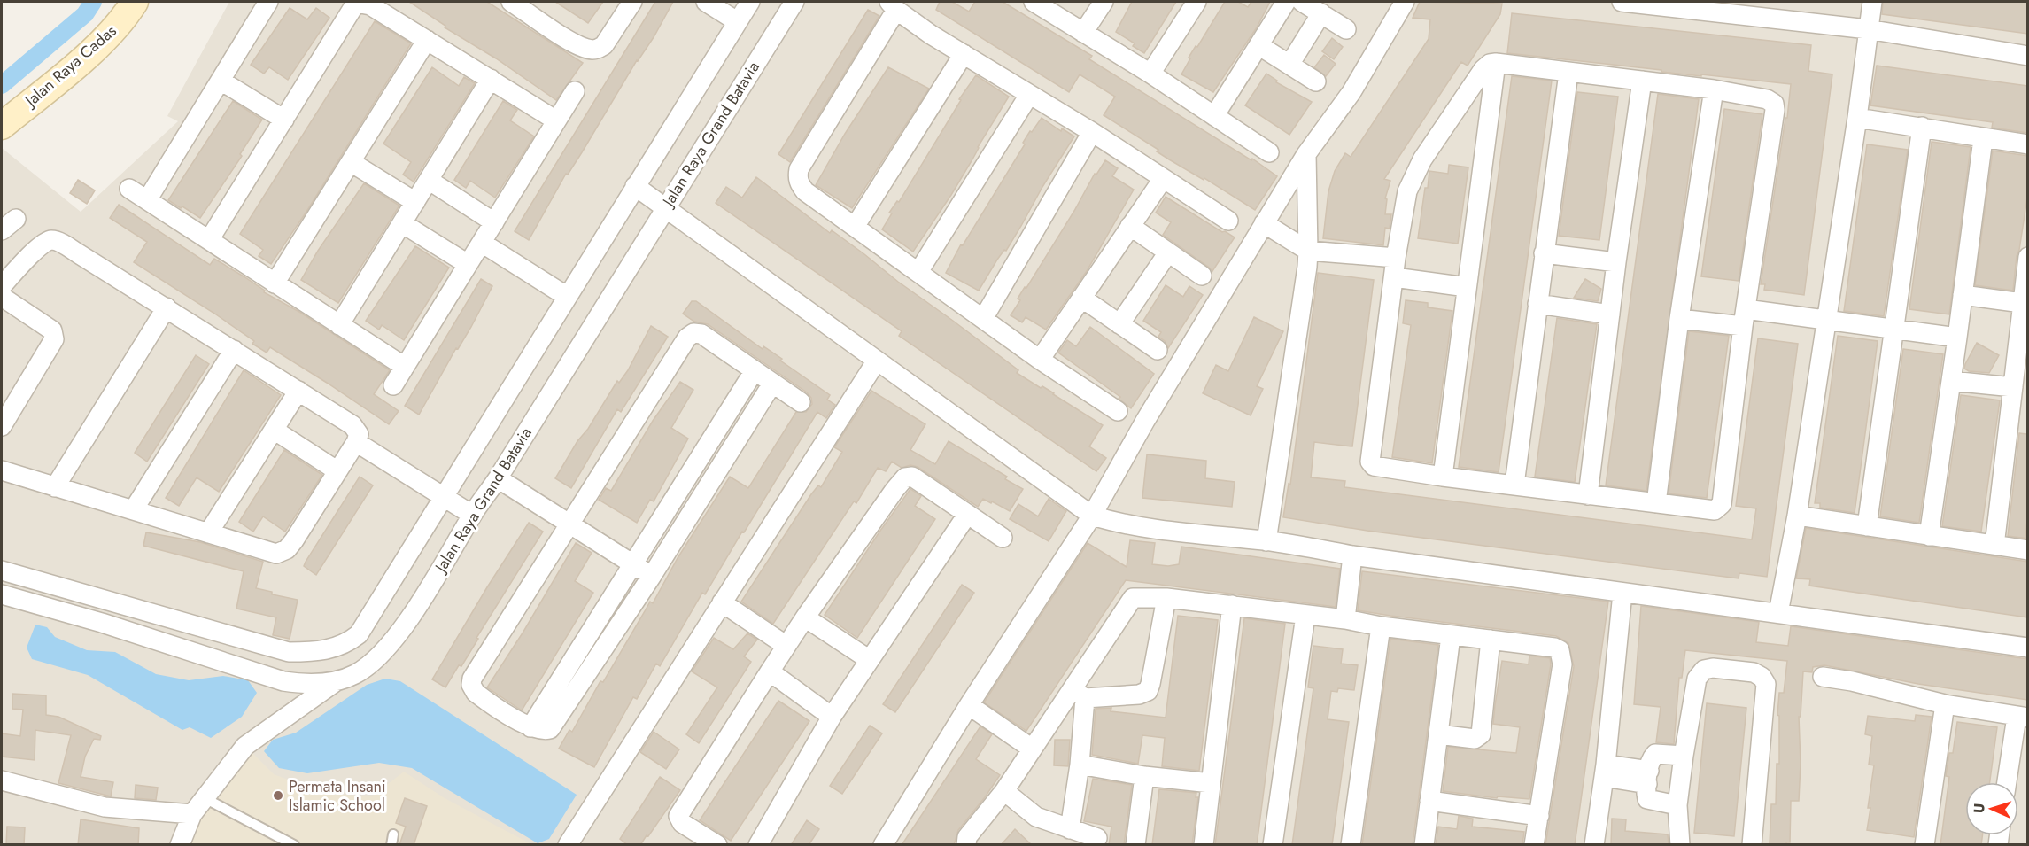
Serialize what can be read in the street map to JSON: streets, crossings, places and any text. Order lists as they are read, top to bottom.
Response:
{
  "streets": {
    "street": ["Jalan Raya Cadas", "Jalan Raya Grand Batavia"]
  },
  "places": ["Permata Insani Islamic School"],
  "north": "left"
}
